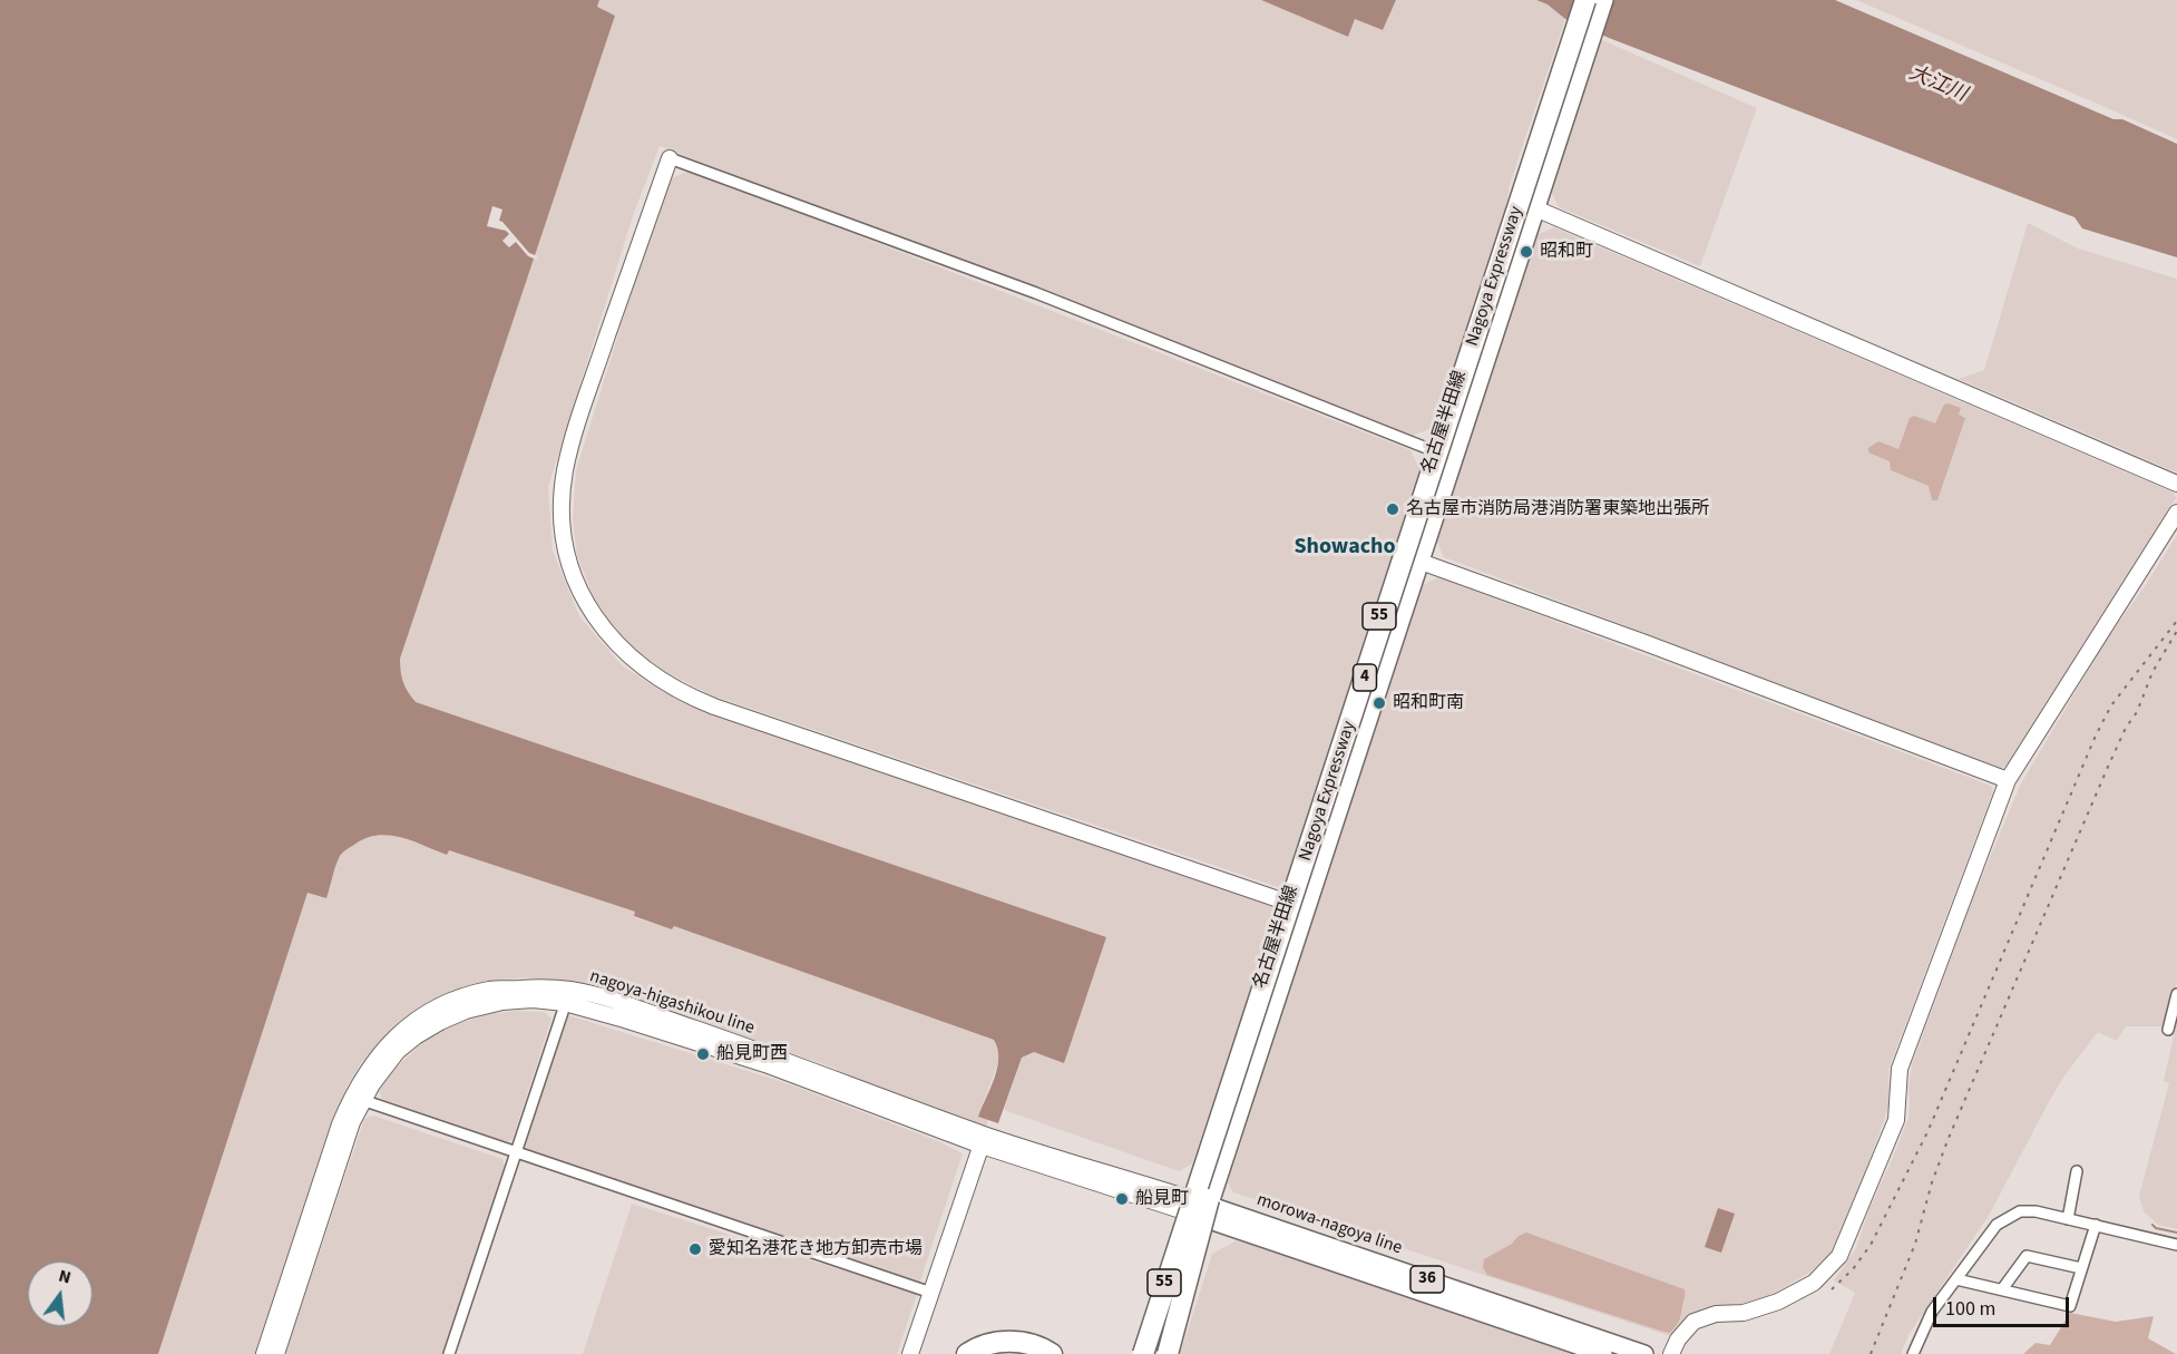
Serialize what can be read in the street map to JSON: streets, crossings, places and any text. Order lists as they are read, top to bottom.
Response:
{
  "streets": {
    "highway": ["Nagoya Expressway", "4"],
    "main road": [
      "名古屋半田線",
      "55",
      "morowa-nagoya line",
      "36"
    ],
    "street": ["nagoya-higashikou line"]
  },
  "crossings": [
    ["Nagoya Expressway", "名古屋半田線"],
    ["Nagoya Expressway", "nagoya-higashikou line"],
    ["Nagoya Expressway", "morowa-nagoya line"],
    ["名古屋半田線", "nagoya-higashikou line"],
    ["名古屋半田線", "morowa-nagoya line"],
    ["nagoya-higashikou line", "morowa-nagoya line"]
  ],
  "districts": ["Showacho"],
  "water": ["大江川"],
  "places": [
    "昭和町",
    "名古屋市消防局港消防署東築地出張所",
    "昭和町南",
    "船見町西",
    "船見町",
    "愛知名港花き地方卸売市場"
  ],
  "scale_bar": "100 m",
  "north": "top"
}
